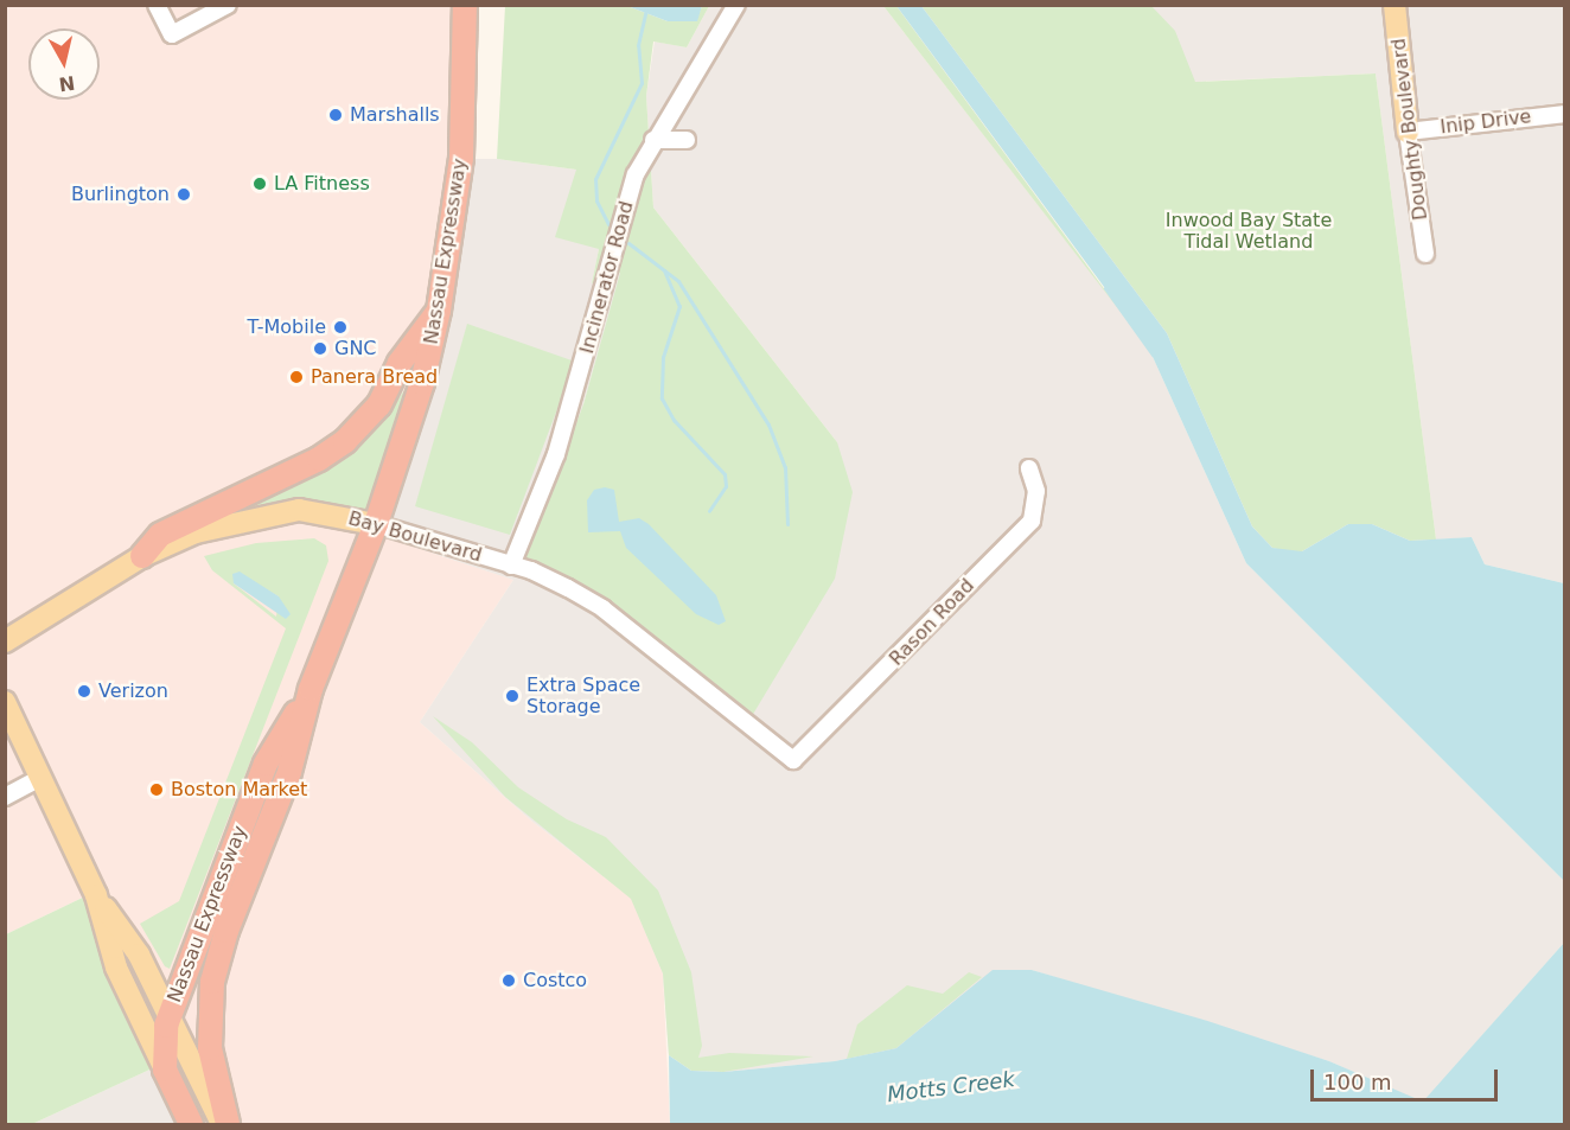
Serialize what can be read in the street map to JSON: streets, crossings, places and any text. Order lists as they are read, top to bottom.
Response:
{
  "streets": {
    "highway": ["Nassau Expressway"],
    "main road": ["Doughty Boulevard", "Bay Boulevard"],
    "street": ["Inip Drive", "Incinerator Road", "Rason Road"]
  },
  "crossings": [
    ["Inip Drive", "Doughty Boulevard"],
    ["Nassau Expressway", "Bay Boulevard"],
    ["Incinerator Road", "Bay Boulevard"],
    ["Bay Boulevard", "Rason Road"]
  ],
  "water": ["Motts Creek"],
  "parks": ["Inwood Bay State Tidal Wetland"],
  "places": [
    "Marshalls",
    "LA Fitness",
    "Burlington",
    "T-Mobile",
    "GNC",
    "Panera Bread",
    "Verizon",
    "Extra Space Storage",
    "Boston Market",
    "Costco"
  ],
  "scale_bar": "100 m",
  "north": "bottom"
}
